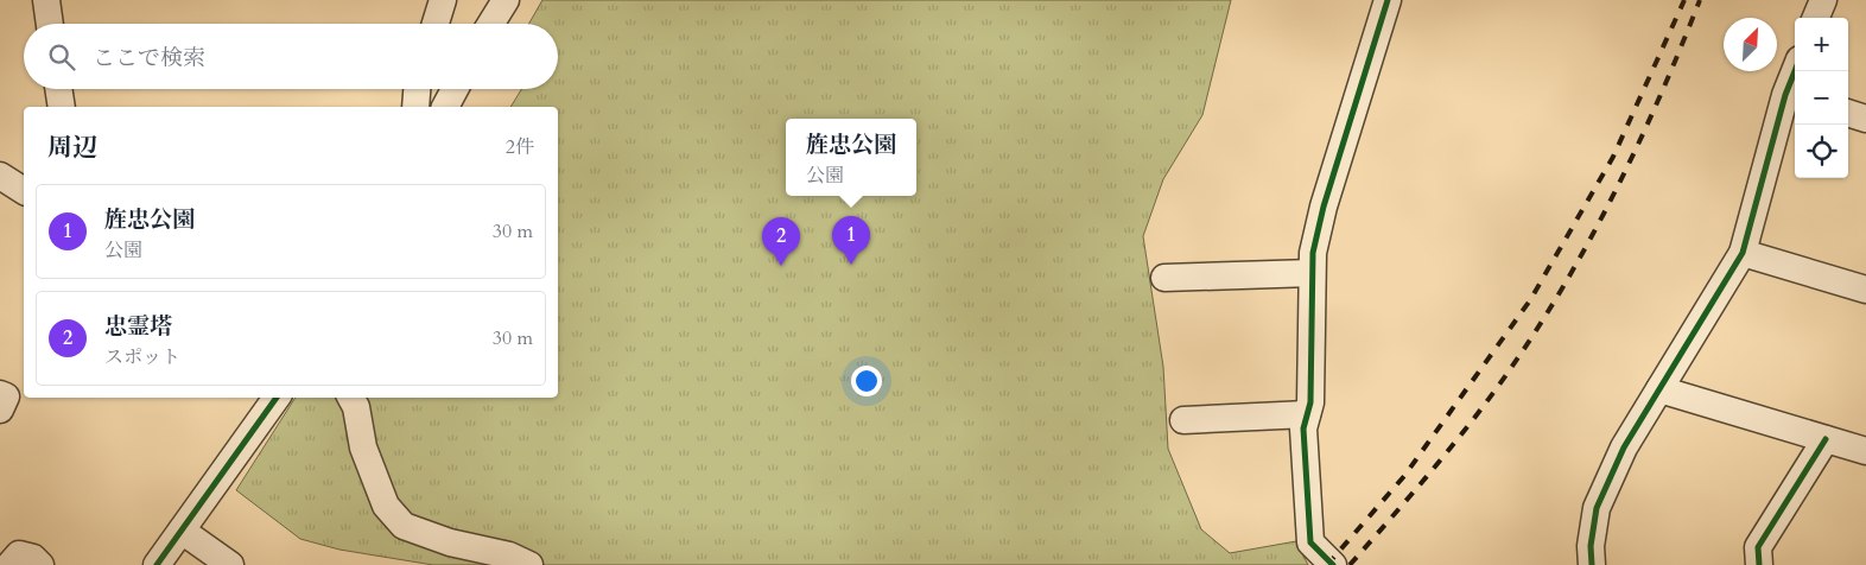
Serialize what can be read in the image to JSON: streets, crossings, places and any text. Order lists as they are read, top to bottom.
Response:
{
  "north": "top right",
  "page": {
    "map_buttons": ["+", "−"],
    "search": "ここで検索",
    "heading": ["周辺", "2件"],
    "popup": ["旌忠公園", "公園"],
    "list": [
      {
        "mark": "1",
        "name": "旌忠公園",
        "note": "公園",
        "value": "30 m"
      },
      {
        "mark": "2",
        "name": "忠霊塔",
        "note": "スポット",
        "value": "30 m"
      }
    ],
    "pins": ["1", "2"]
  }
}
